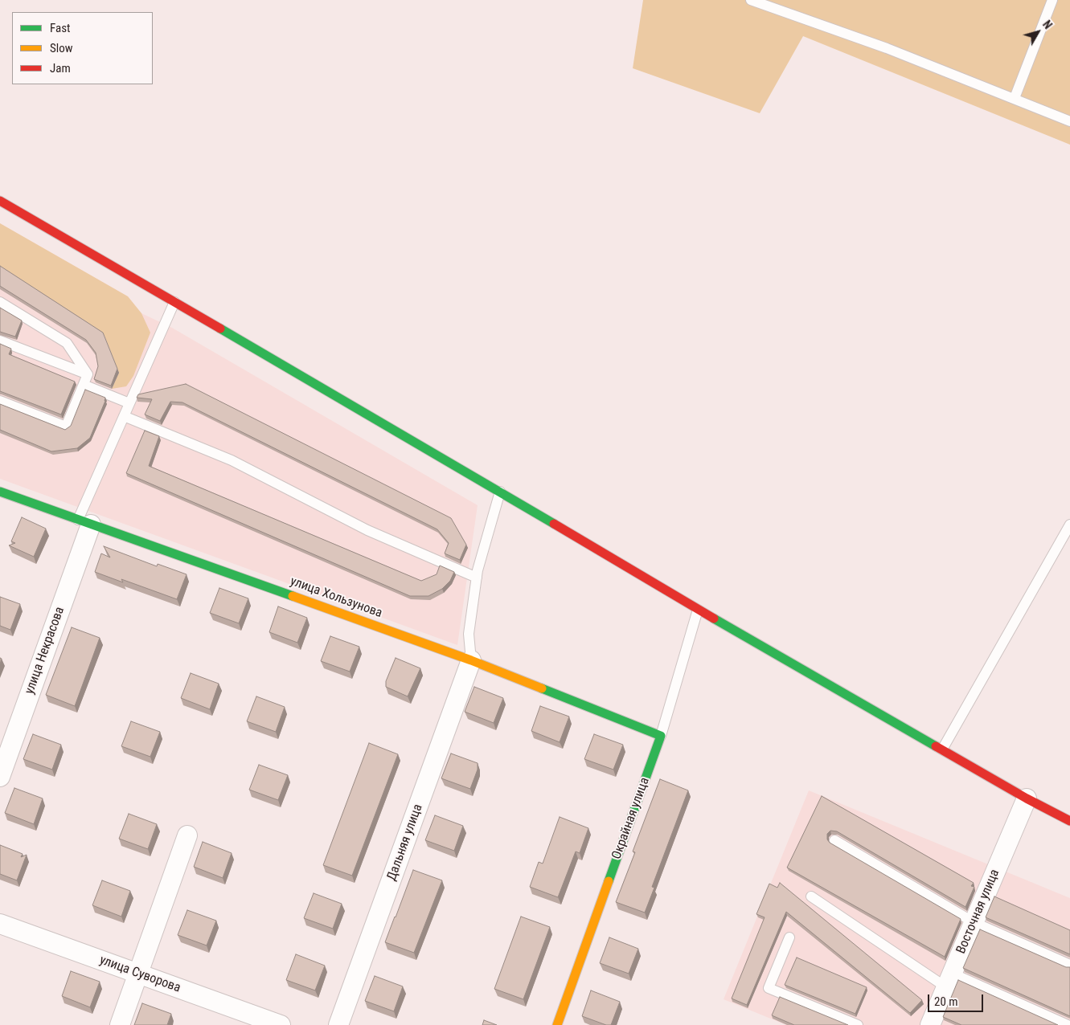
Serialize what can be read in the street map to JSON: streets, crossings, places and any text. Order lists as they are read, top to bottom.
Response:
{
  "streets": {
    "main road": ["улица Хользунова", "Окрайная улица"],
    "street": [
      "улица Некрасова",
      "Дальняя улица",
      "Восточная улица",
      "улица Суворова"
    ]
  },
  "crossings": [
    ["улица Хользунова", "улица Некрасова"],
    ["улица Хользунова", "Окрайная улица"],
    ["улица Хользунова", "Дальняя улица"]
  ],
  "legend": ["Fast", "Slow", "Jam"],
  "scale_bar": "20 m",
  "north": "top right"
}
